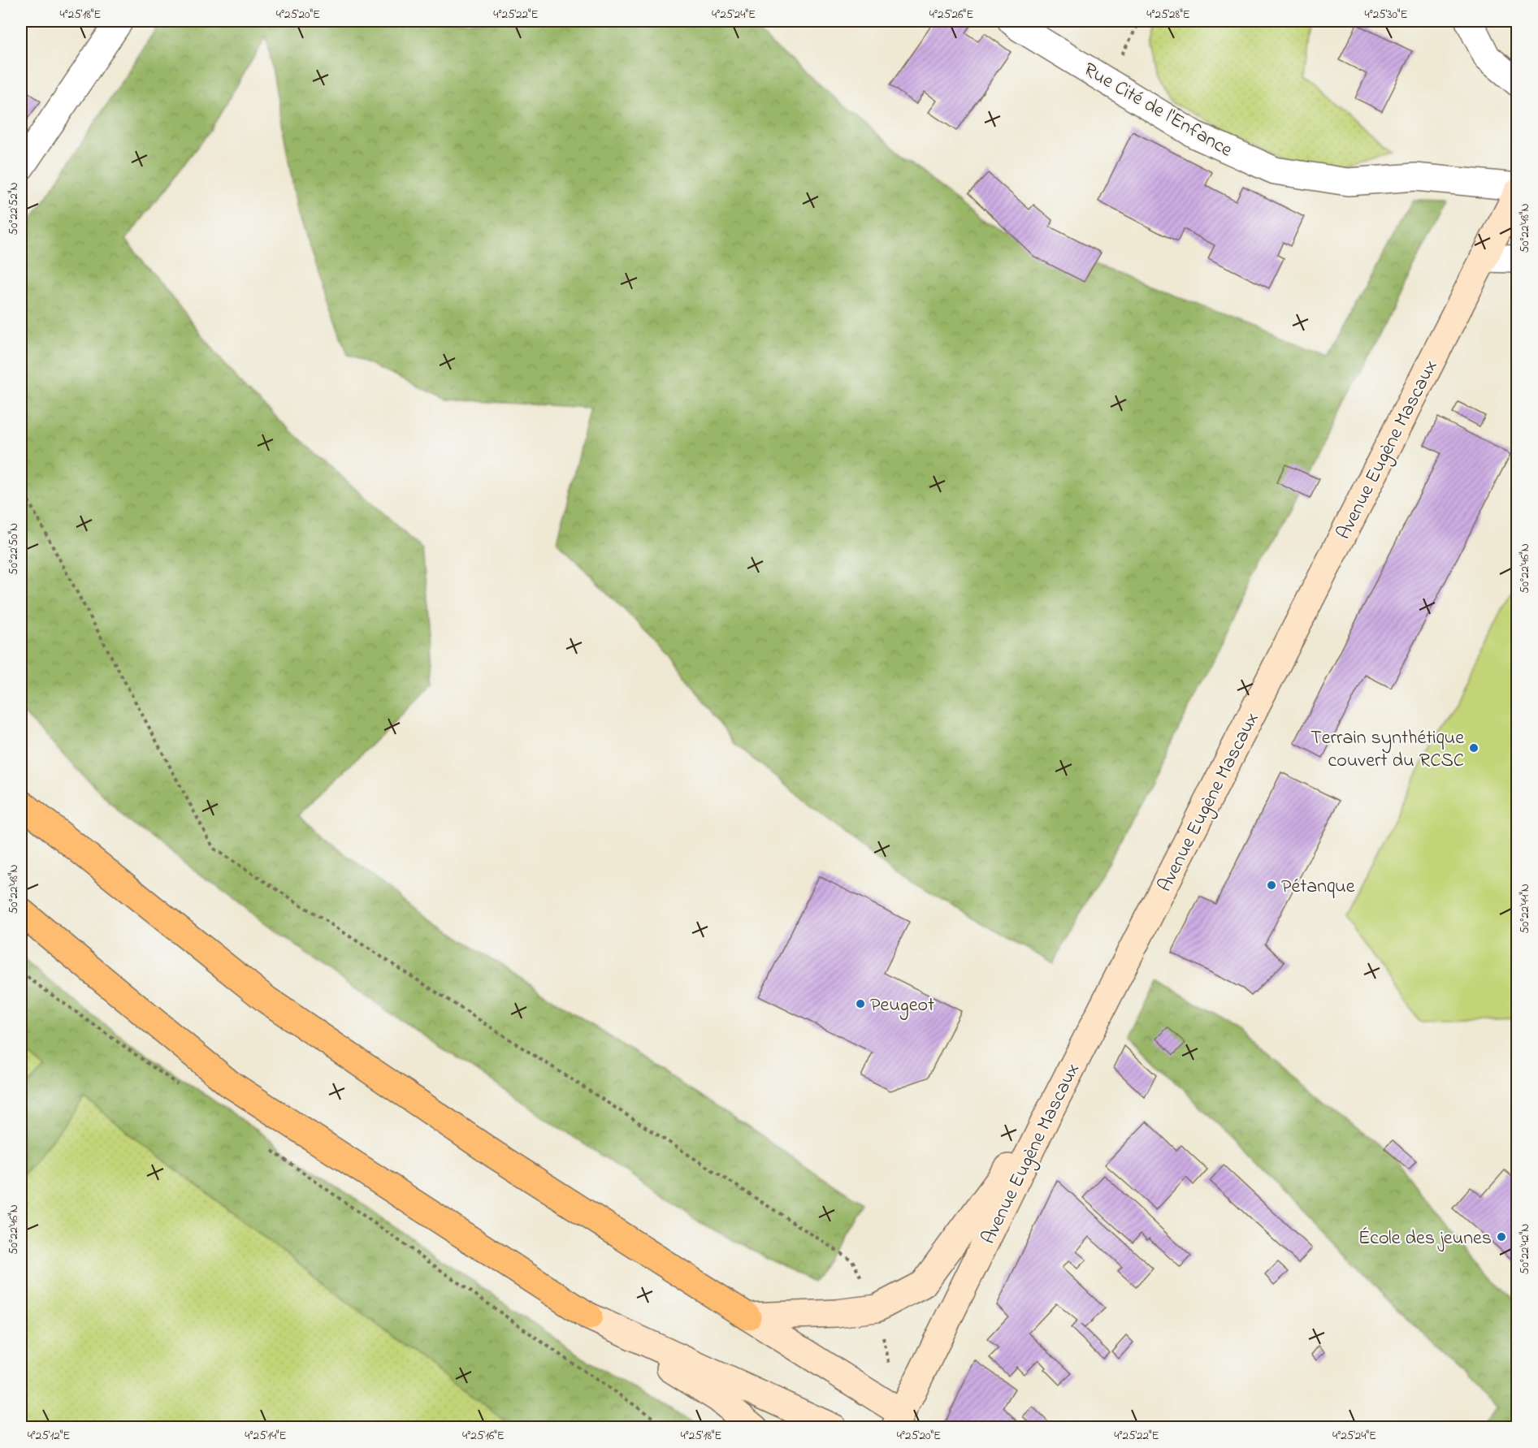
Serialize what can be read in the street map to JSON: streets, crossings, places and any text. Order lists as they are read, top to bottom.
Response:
{
  "streets": {
    "main road": ["Avenue Eugène Mascaux"],
    "street": ["Rue Cité de l'Enfance"]
  },
  "places": [
    "Terrain synthétique couvert du RCSC",
    "Pétanque",
    "Peugeot",
    "École des jeunes"
  ],
  "coordinates": [
    "4°25'18\"E",
    "4°25'20\"E",
    "4°25'22\"E",
    "4°25'24\"E",
    "4°25'26\"E",
    "4°25'28\"E",
    "4°25'30\"E",
    "50°22'52\"N",
    "50°22'48\"N",
    "50°22'50\"N",
    "50°22'46\"N",
    "50°22'44\"N",
    "50°22'42\"N",
    "4°25'12\"E",
    "4°25'14\"E",
    "4°25'16\"E"
  ]
}
